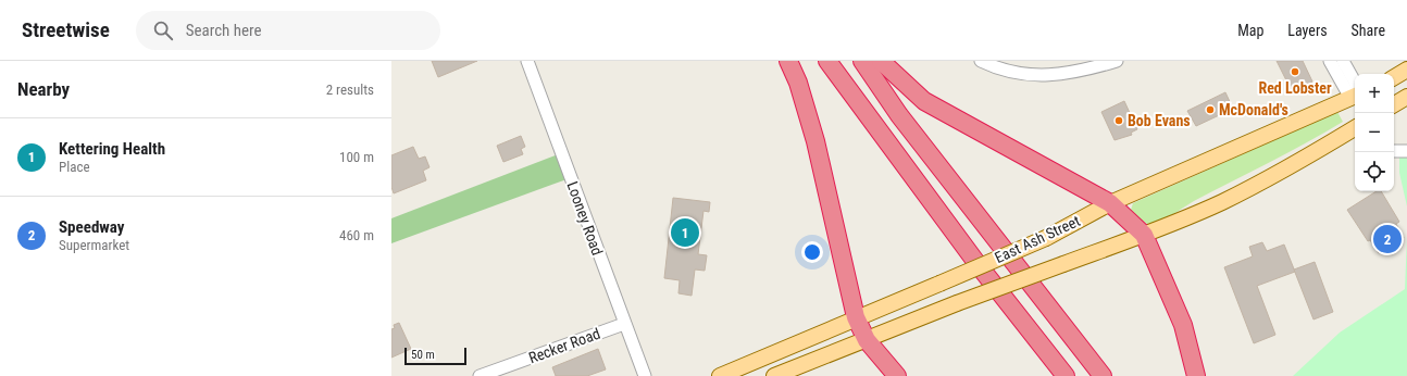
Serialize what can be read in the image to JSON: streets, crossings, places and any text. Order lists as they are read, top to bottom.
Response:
{
  "streets": {
    "main road": ["East Ash Street"],
    "street": ["Looney Road", "Recker Road"]
  },
  "crossings": [
    ["Looney Road", "Recker Road"]
  ],
  "places": ["Red Lobster", "McDonald's", "Bob Evans"],
  "scale_bar": "50 m",
  "page": {
    "header": "Streetwise",
    "search": "Search here",
    "nav": ["Map", "Layers", "Share"],
    "heading": ["Nearby", "2 results"],
    "map_buttons": ["+", "−"],
    "list": [
      {
        "mark": "1",
        "name": "Kettering Health",
        "note": "Place",
        "value": "100 m"
      },
      {
        "mark": "2",
        "name": "Speedway",
        "note": "Supermarket",
        "value": "460 m"
      }
    ],
    "pins": ["1", "2"],
    "scale": "50 m"
  }
}
